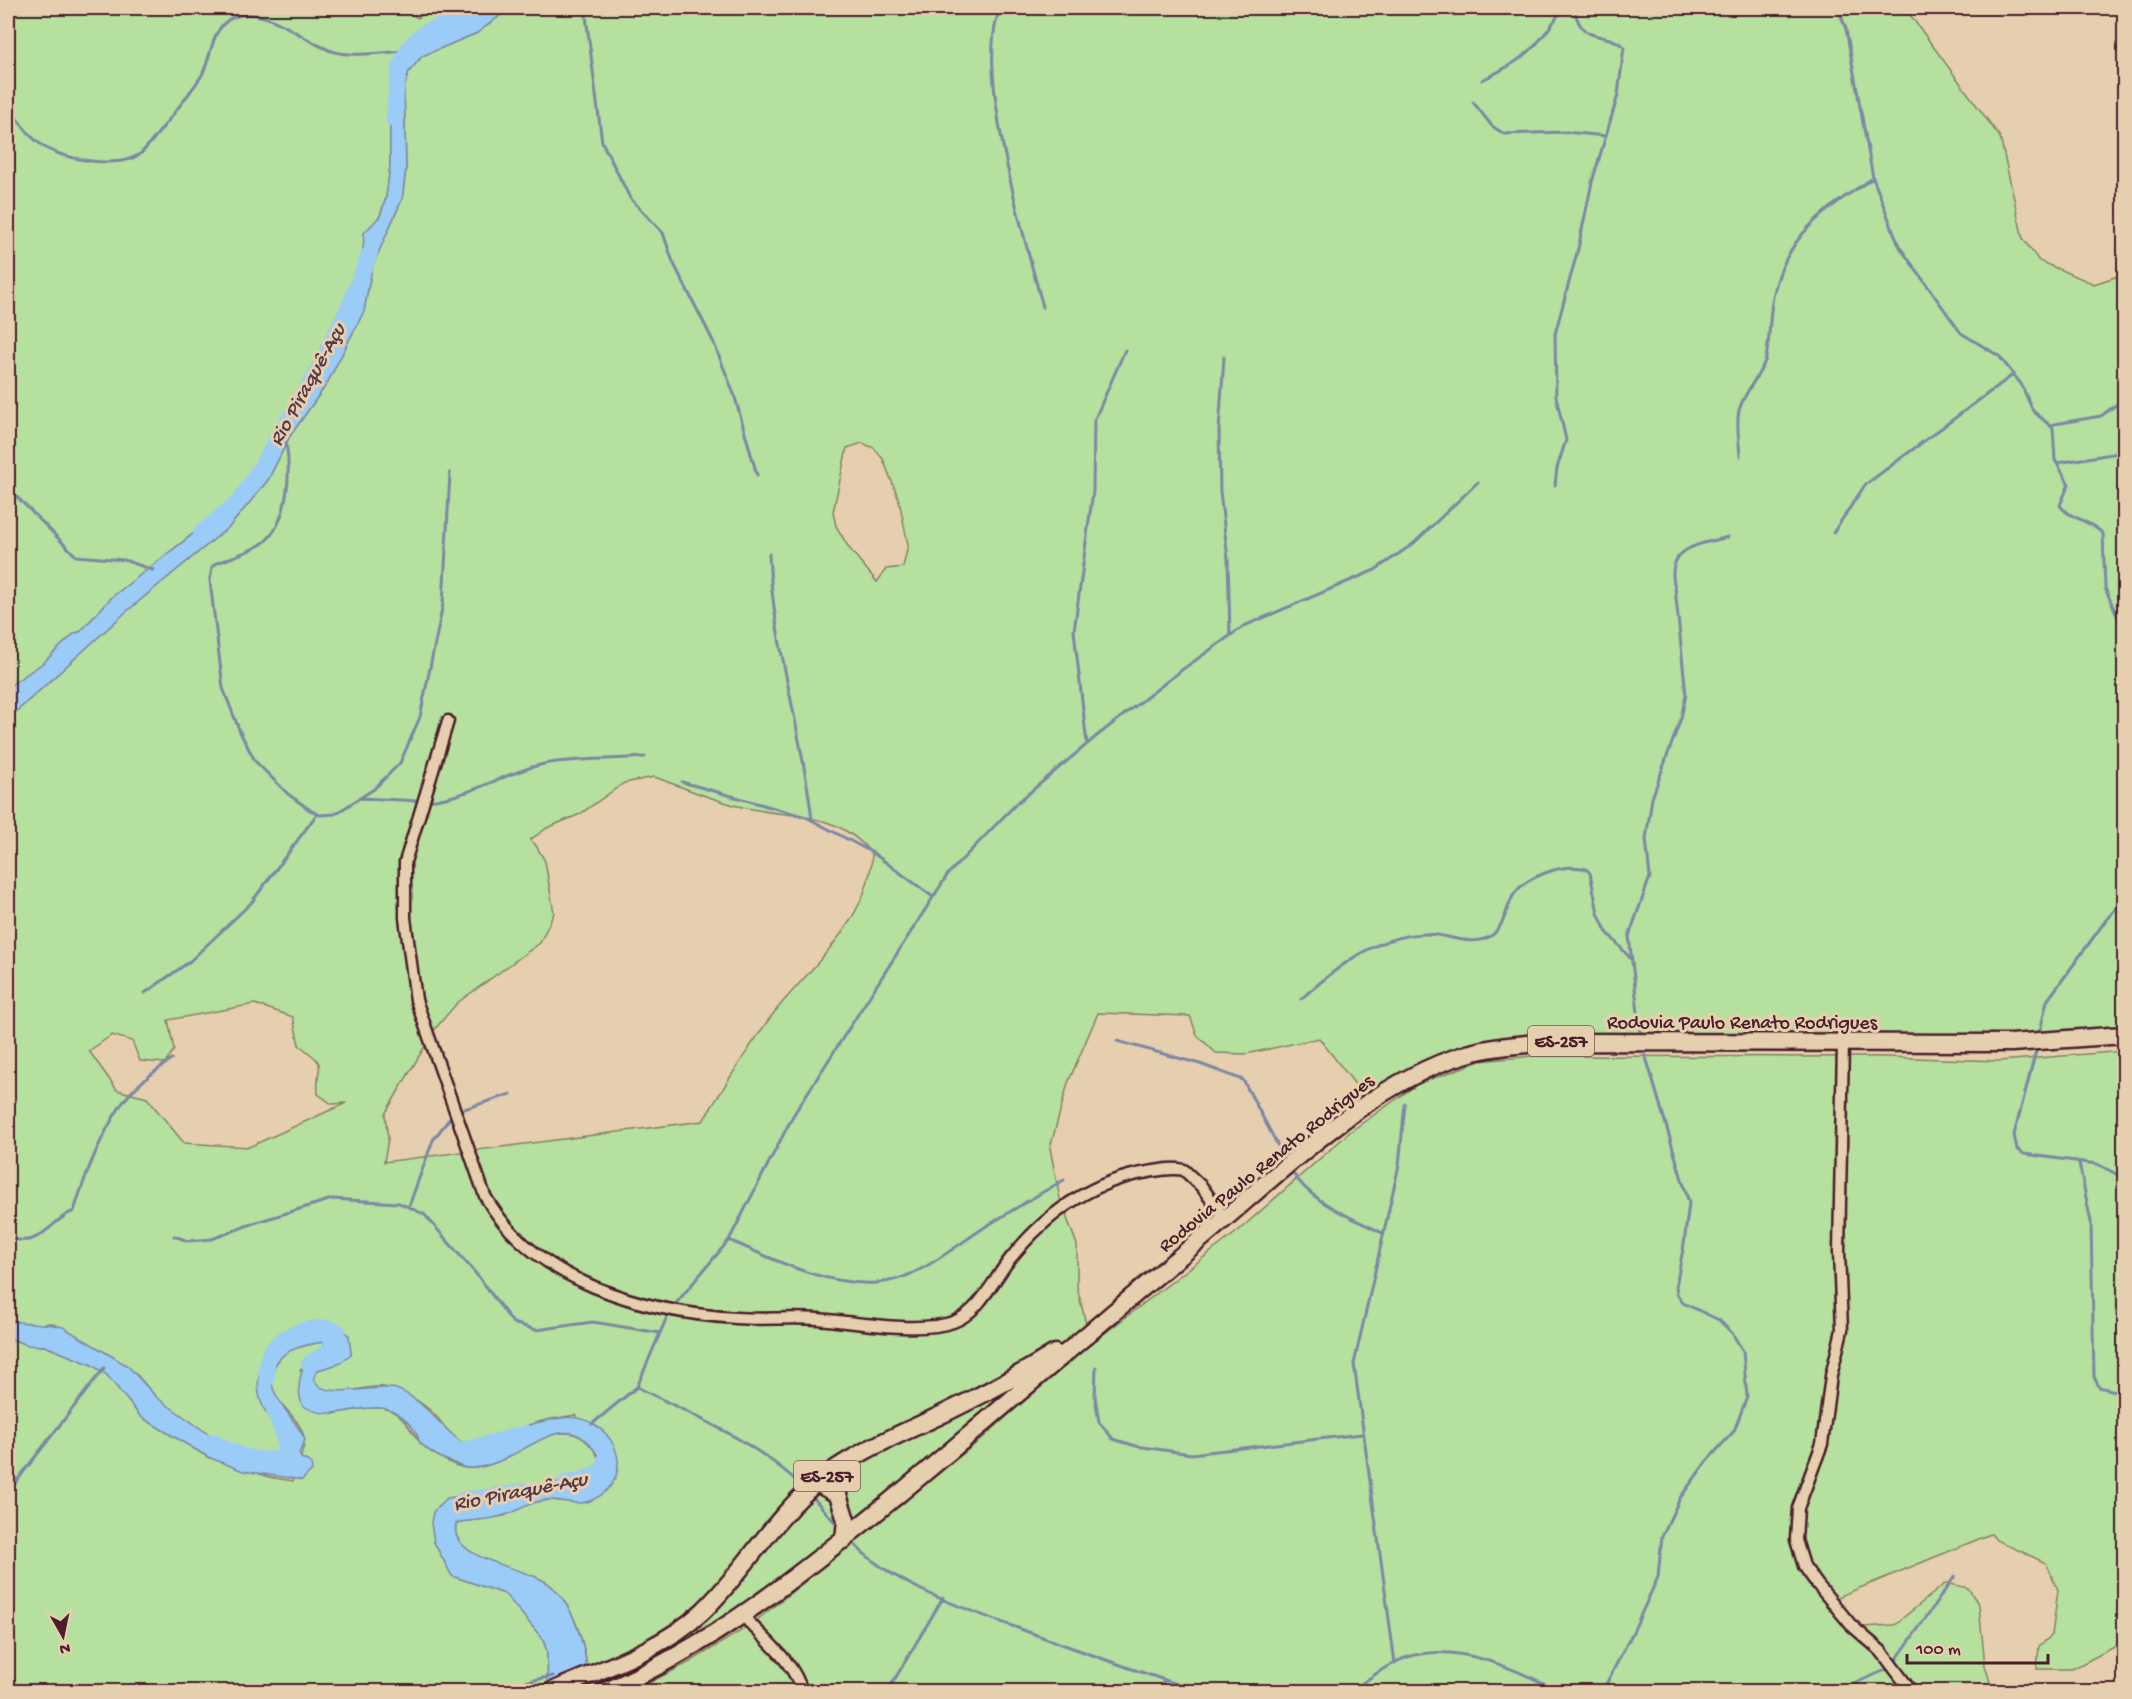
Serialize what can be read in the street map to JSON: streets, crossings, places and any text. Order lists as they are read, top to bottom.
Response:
{
  "streets": {
    "main road": ["Rodovia Paulo Renato Rodrigues", "ES-257"]
  },
  "water": ["Rio Piraquê-Açu"],
  "scale_bar": "100 m",
  "north": "bottom"
}
